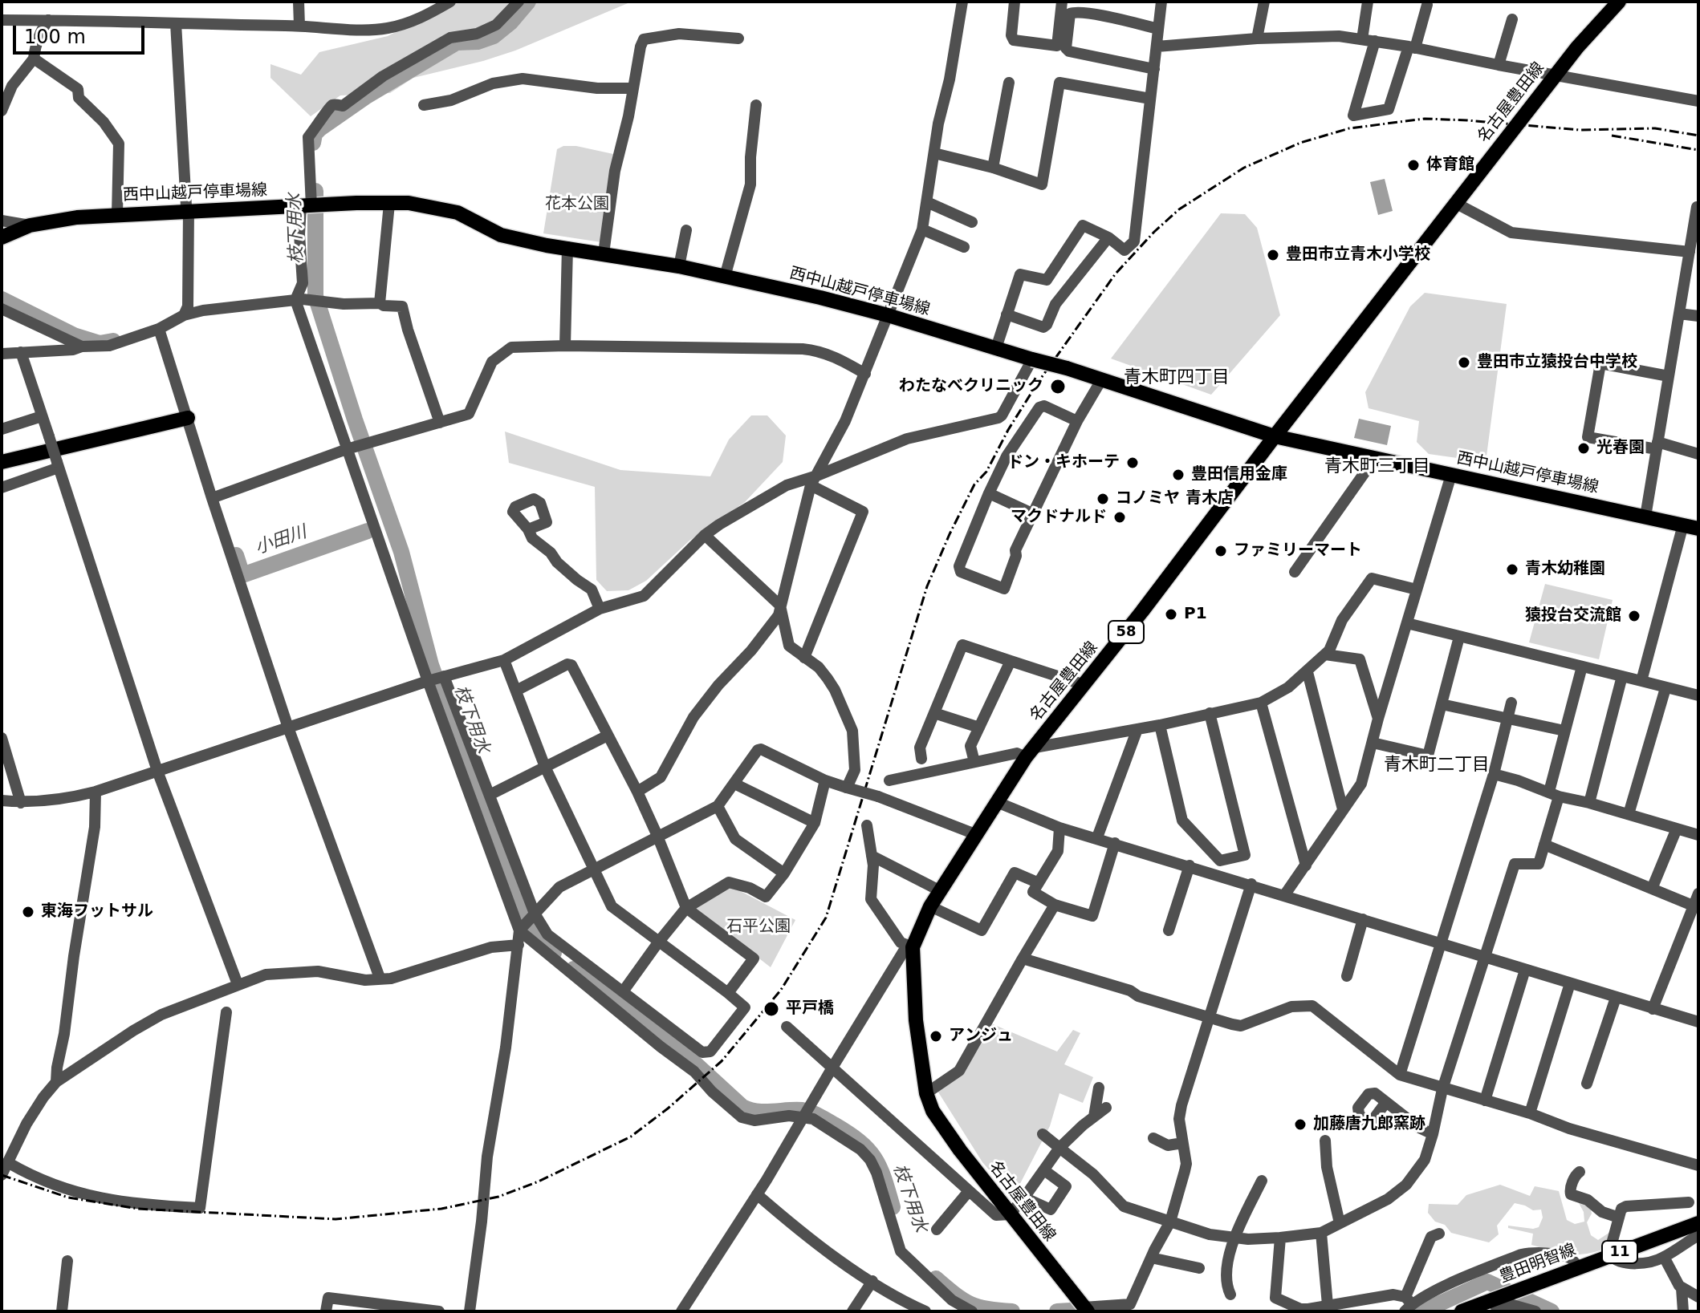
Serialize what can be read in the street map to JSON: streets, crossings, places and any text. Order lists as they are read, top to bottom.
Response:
{
  "streets": {
    "main road": [
      "名古屋豊田線",
      "西中山越戸停車場線",
      "58",
      "11",
      "豊田明智線"
    ]
  },
  "crossings": [
    ["名古屋豊田線", "西中山越戸停車場線"]
  ],
  "districts": ["青木町四丁目", "青木町三丁目", "青木町二丁目"],
  "water": ["枝下用水", "小田川"],
  "parks": ["花本公園", "石平公園"],
  "places": [
    "体育館",
    "豊田市立青木小学校",
    "豊田市立猿投台中学校",
    "わたなべクリニック",
    "光春園",
    "ドン・キホーテ",
    "豊田信用金庫",
    "コノミヤ 青木店",
    "マクドナルド",
    "ファミリーマート",
    "青木幼稚園",
    "P1",
    "猿投台交流館",
    "東海フットサル",
    "平戸橋",
    "アンジュ",
    "加藤唐九郎窯跡"
  ],
  "scale_bar": "100 m"
}
